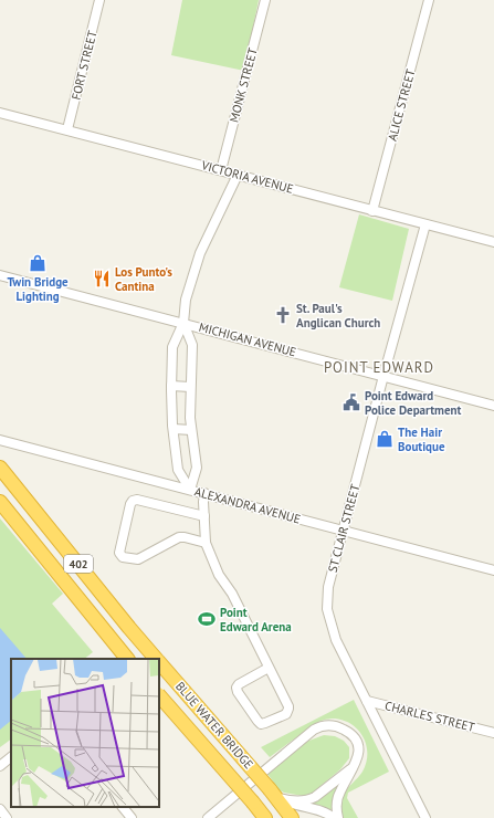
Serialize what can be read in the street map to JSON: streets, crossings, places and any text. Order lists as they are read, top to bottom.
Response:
{
  "streets": {
    "highway": ["402", "BLUE WATER BRIDGE"],
    "street": [
      "FORT STREET",
      "MONK STREET",
      "ALICE STREET",
      "VICTORIA AVENUE",
      "MICHIGAN AVENUE",
      "ALEXANDRA AVENUE",
      "ST CLAIR STREET",
      "CHARLES STREET"
    ]
  },
  "crossings": [
    ["FORT STREET", "VICTORIA AVENUE"],
    ["MONK STREET", "VICTORIA AVENUE"],
    ["ALICE STREET", "VICTORIA AVENUE"],
    ["VICTORIA AVENUE", "ST CLAIR STREET"],
    ["MICHIGAN AVENUE", "ST CLAIR STREET"],
    ["ALEXANDRA AVENUE", "ST CLAIR STREET"],
    ["ST CLAIR STREET", "CHARLES STREET"],
    ["402", "BLUE WATER BRIDGE"]
  ],
  "districts": ["POINT EDWARD"],
  "places": {
    "shop": ["Twin Bridge Lighting", "The Hair Boutique"],
    "restaurant": ["Los Punto's Cantina"],
    "church": ["St. Paul's Anglican Church"],
    "public building": ["Point Edward Police Department"],
    "sports": ["Point Edward Arena"]
  }
}
